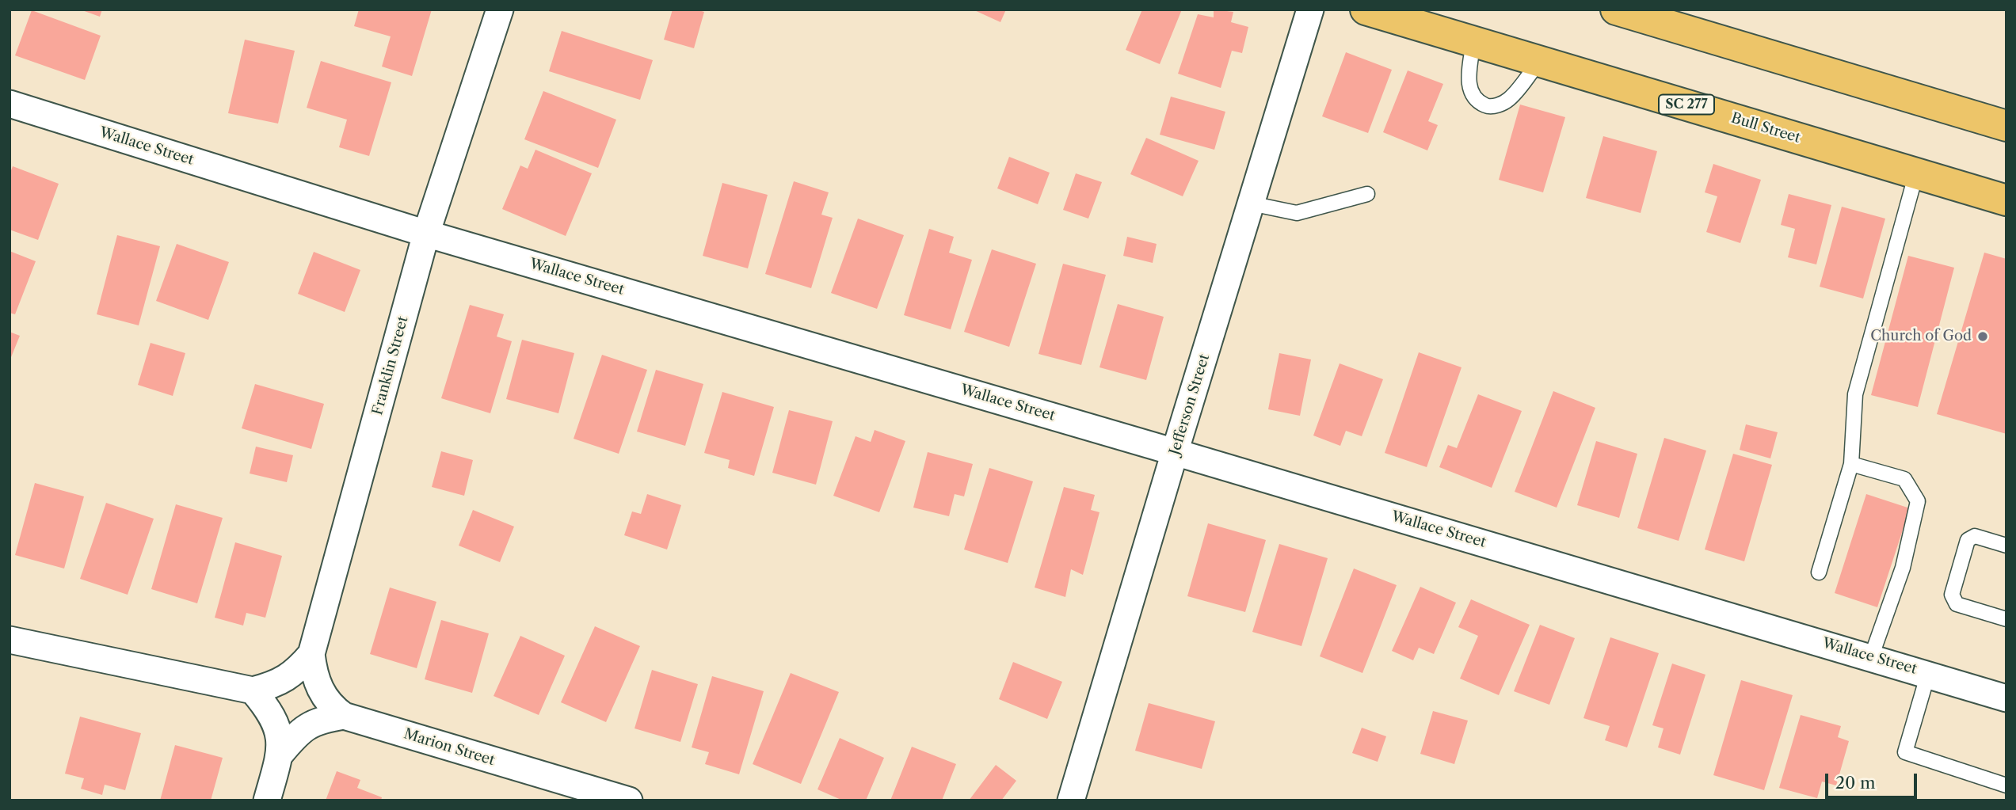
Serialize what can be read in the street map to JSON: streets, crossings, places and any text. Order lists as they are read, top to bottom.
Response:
{
  "streets": {
    "highway": ["SC 277", "Bull Street"],
    "street": [
      "Wallace Street",
      "Franklin Street",
      "Jefferson Street",
      "Marion Street"
    ]
  },
  "crossings": [
    ["Wallace Street", "Franklin Street"],
    ["Wallace Street", "Jefferson Street"],
    ["Franklin Street", "Marion Street"]
  ],
  "places": ["Church of God"],
  "scale_bar": "20 m"
}
